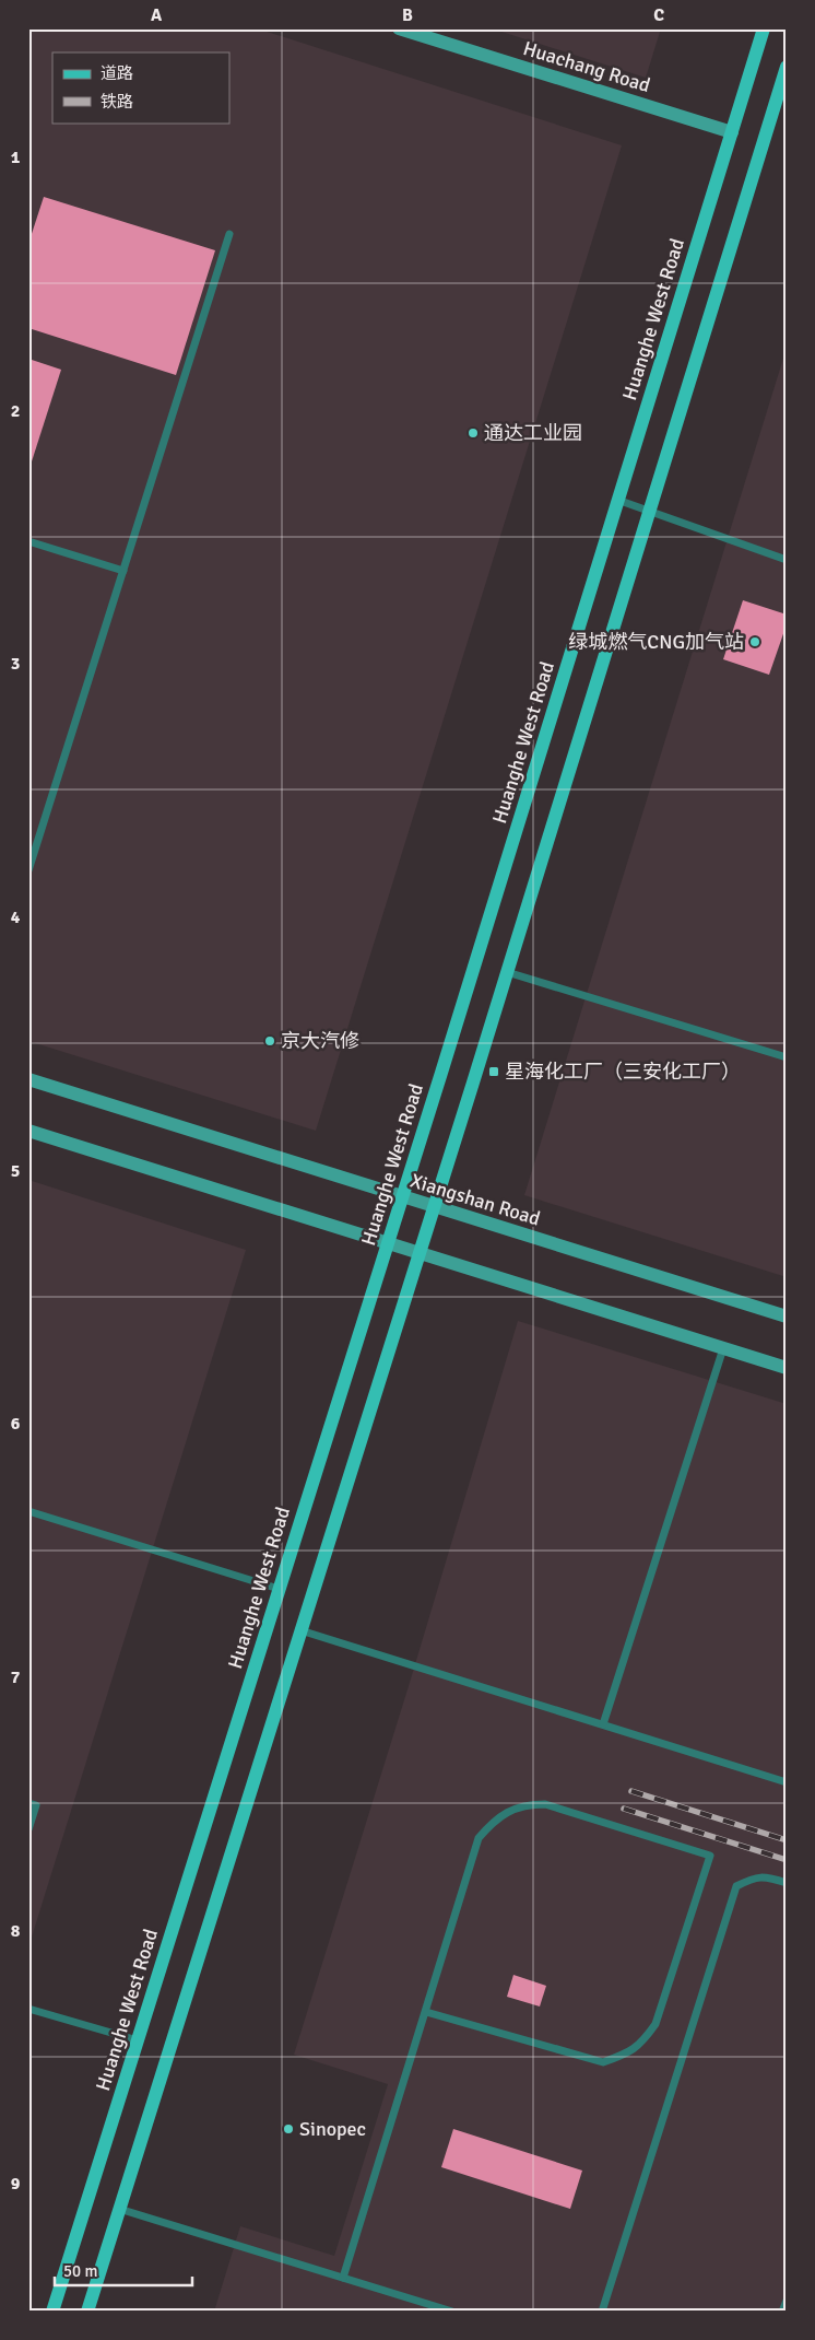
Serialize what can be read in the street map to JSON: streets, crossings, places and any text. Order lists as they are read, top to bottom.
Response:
{
  "streets": {
    "main road": ["Huanghe West Road"],
    "street": ["Huachang Road", "Xiangshan Road"]
  },
  "crossings": [
    ["Huachang Road", "Huanghe West Road"],
    ["Huanghe West Road", "Xiangshan Road"]
  ],
  "places": {
    "other": [
      "通达工业园",
      "绿城燃气CNG加气站",
      "京大汽修",
      "Sinopec"
    ],
    "transit": ["星海化工厂（三安化工厂）"]
  },
  "legend": ["道路", "铁路"],
  "scale_bar": "50 m",
  "grid": {
    "columns": ["A", "B", "C"],
    "rows": [
      "1",
      "2",
      "3",
      "4",
      "5",
      "6",
      "7",
      "8",
      "9"
    ]
  }
}
